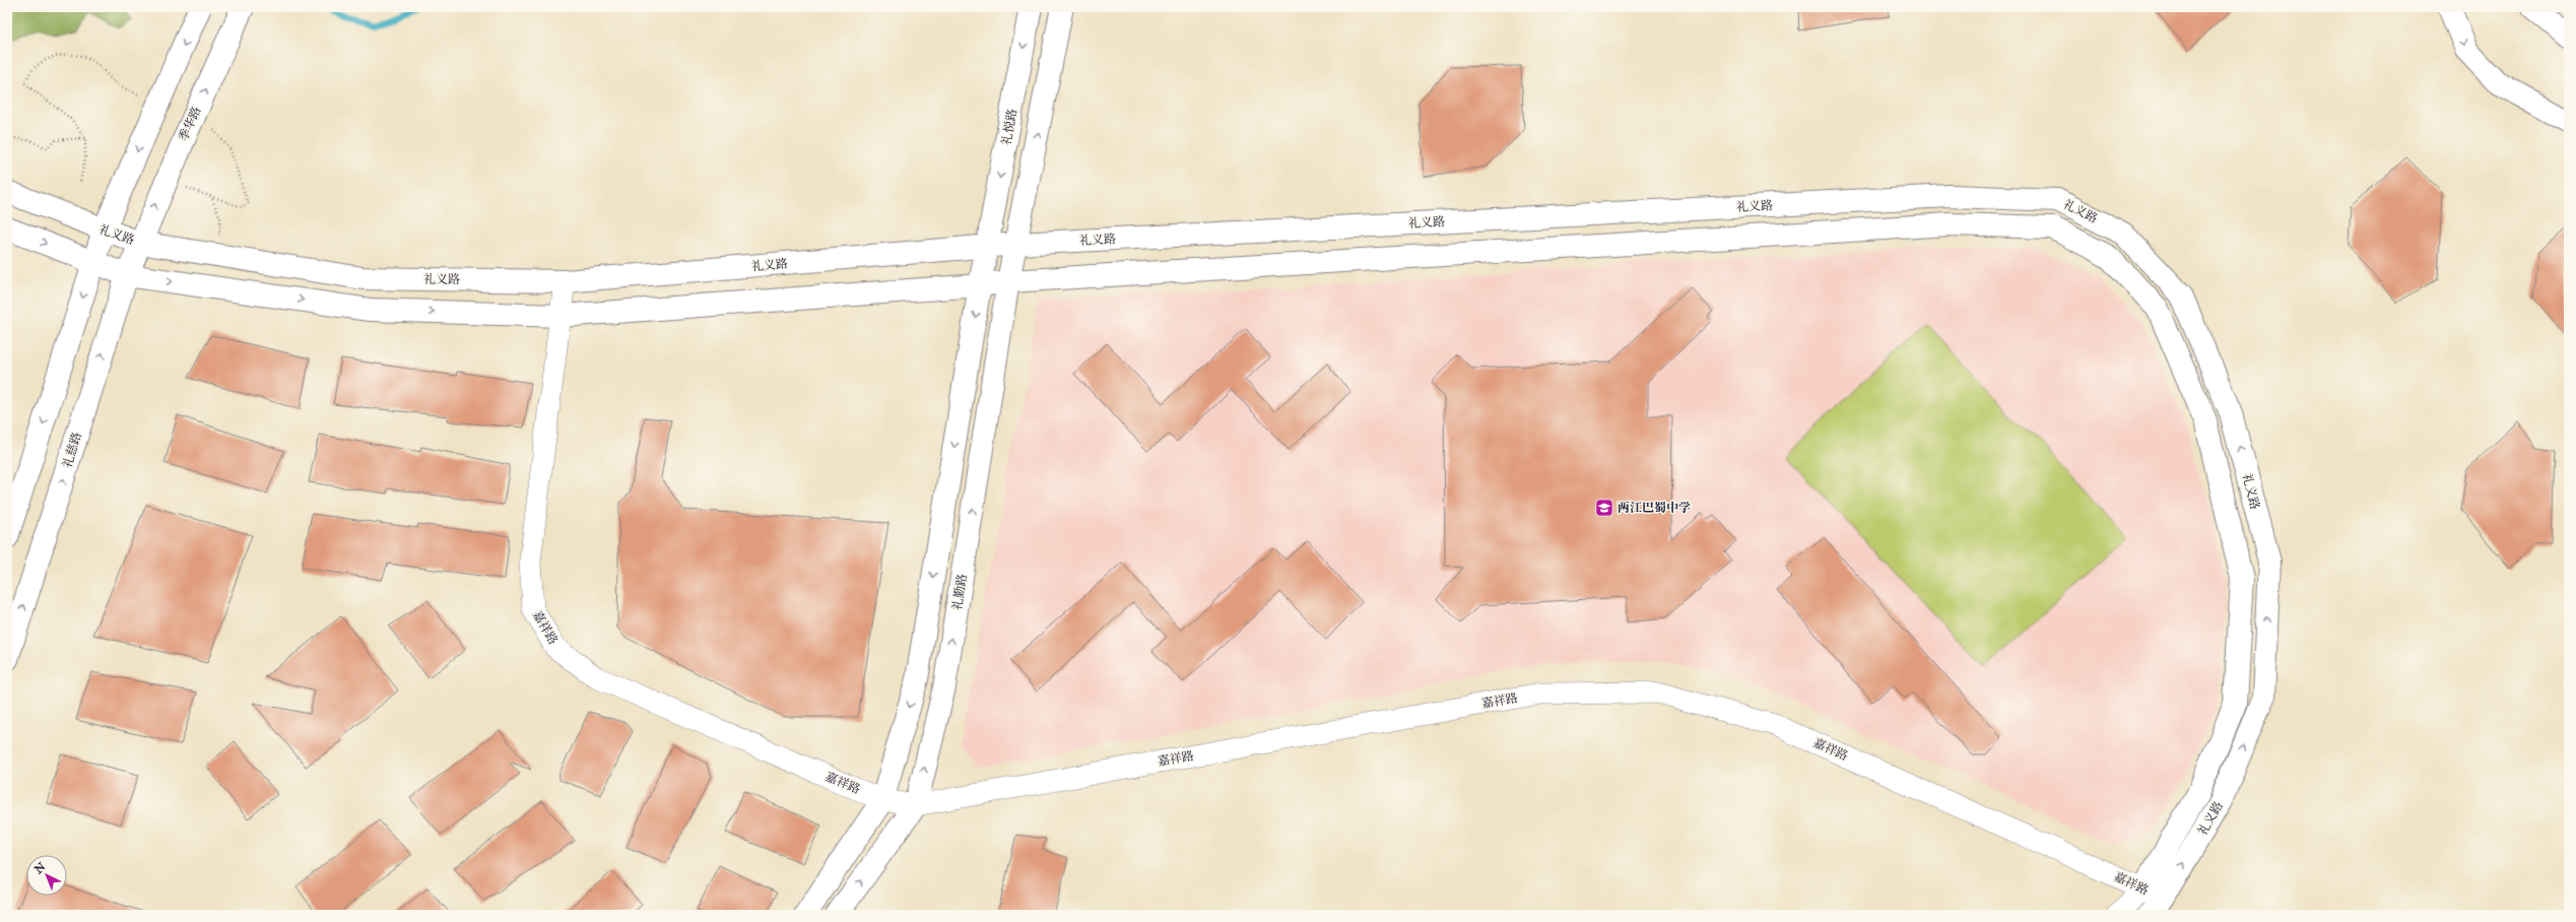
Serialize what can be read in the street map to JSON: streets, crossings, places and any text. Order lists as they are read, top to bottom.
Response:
{
  "streets": {
    "main road": [
      "季华路",
      "礼悦路",
      "礼义路",
      "礼慈路",
      "礼勤路"
    ],
    "street": ["嘉祥路"]
  },
  "crossings": [
    ["季华路", "礼义路"],
    ["季华路", "礼慈路"],
    ["礼悦路", "礼义路"],
    ["礼义路", "礼慈路"],
    ["礼义路", "礼勤路"],
    ["礼义路", "嘉祥路"],
    ["礼勤路", "嘉祥路"]
  ],
  "places": {
    "school or university": ["两江巴蜀中学"]
  },
  "north": "top left"
}
